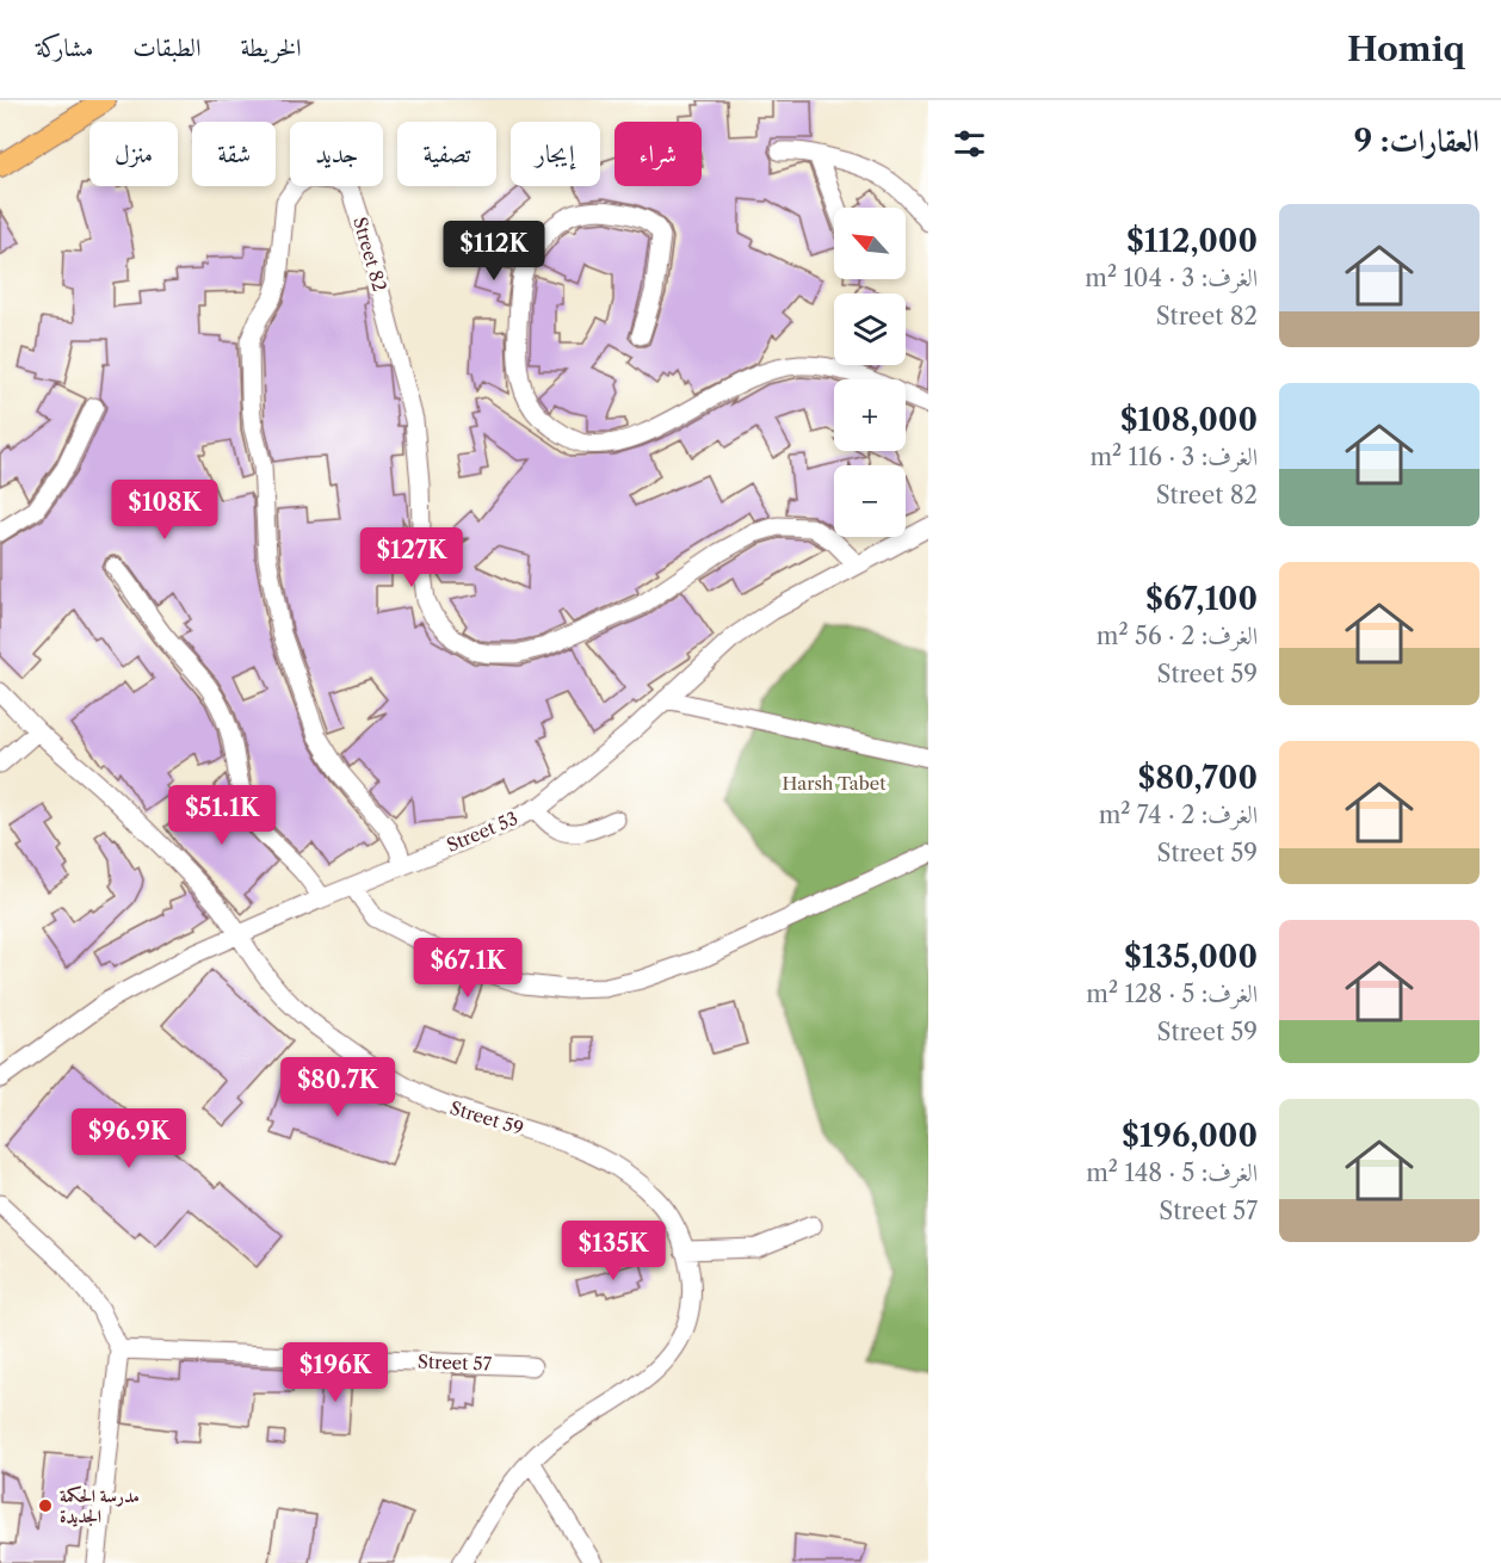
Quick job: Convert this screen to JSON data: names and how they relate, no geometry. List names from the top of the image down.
{
  "streets": {
    "street": [
      "Street 82",
      "Street 53",
      "Street 59",
      "Street 57"
    ]
  },
  "crossings": [
    ["Street 82", "Street 53"],
    ["Street 53", "Street 59"]
  ],
  "parks": ["Harsh Tabet"],
  "places": ["مدرسة الحكمة الجديدة"],
  "north": "top left",
  "page": {
    "header": "Homiq",
    "nav": ["الخريطة", "الطبقات", "مشاركة"],
    "heading": "العقارات: 9",
    "chip": [
      "شراء",
      "إيجار",
      "تصفية",
      "جديد",
      "شقة",
      "منزل"
    ],
    "list": [
      {
        "name": "$112,000",
        "note": "الغرف: 3 · 104 m² · Street 82"
      },
      {
        "name": "$108,000",
        "note": "الغرف: 3 · 116 m² · Street 82"
      },
      {
        "name": "$67,100",
        "note": "الغرف: 2 · 56 m² · Street 59"
      },
      {
        "name": "$80,700",
        "note": "الغرف: 2 · 74 m² · Street 59"
      },
      {
        "name": "$135,000",
        "note": "الغرف: 5 · 128 m² · Street 59"
      },
      {
        "name": "$196,000",
        "note": "الغرف: 5 · 148 m² · Street 57"
      }
    ],
    "map_buttons": ["+", "−"],
    "price": [
      "$112K",
      "$108K",
      "$127K",
      "$51.1K",
      "$67.1K",
      "$80.7K",
      "$96.9K",
      "$135K",
      "$196K"
    ]
  }
}
